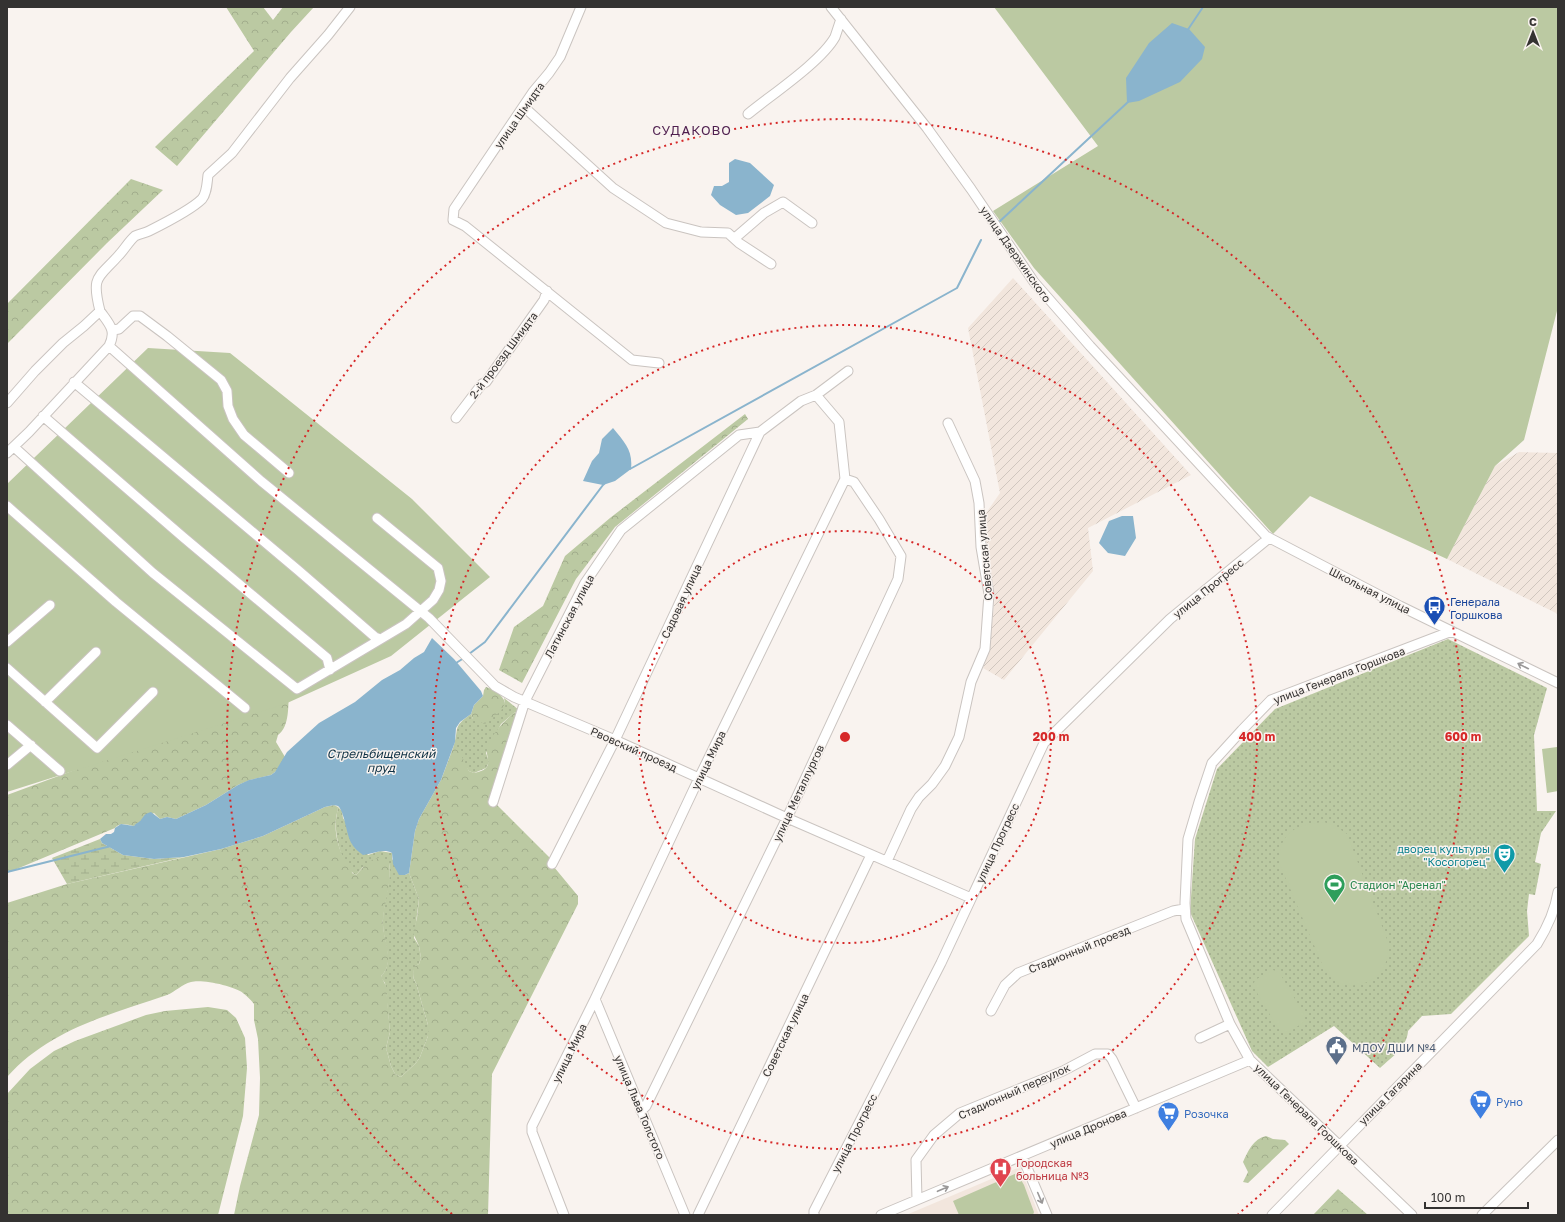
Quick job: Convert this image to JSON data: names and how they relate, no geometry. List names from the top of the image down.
{
  "streets": {
    "street": [
      "улица Шмидта",
      "улица Дзержинского",
      "2-й проезд Шмидта",
      "Советская улица",
      "улица Прогресс",
      "Школьная улица",
      "Садовая улица",
      "Латинская улица",
      "улица Генерала Горшкова",
      "Рвовский проезд",
      "улица Мира",
      "улица Металлургов",
      "Стадионный проезд",
      "Стадионный переулок",
      "улица Гагарина",
      "улица Льва Толстого",
      "улица Дронова"
    ]
  },
  "crossings": [
    ["улица Шмидта", "2-й проезд Шмидта"],
    ["улица Дзержинского", "улица Прогресс"],
    ["улица Дзержинского", "Школьная улица"],
    ["Советская улица", "Рвовский проезд"],
    ["улица Прогресс", "Школьная улица"],
    ["улица Прогресс", "Рвовский проезд"],
    ["Школьная улица", "улица Генерала Горшкова"],
    ["Садовая улица", "Латинская улица"],
    ["Садовая улица", "Рвовский проезд"],
    ["Латинская улица", "Рвовский проезд"],
    ["улица Генерала Горшкова", "Стадионный проезд"],
    ["улица Генерала Горшкова", "улица Гагарина"],
    ["улица Генерала Горшкова", "улица Дронова"],
    ["Рвовский проезд", "улица Мира"],
    ["Рвовский проезд", "улица Металлургов"],
    ["улица Мира", "улица Металлургов"],
    ["улица Мира", "улица Льва Толстого"],
    ["улица Металлургов", "улица Льва Толстого"],
    ["Стадионный переулок", "улица Дронова"]
  ],
  "one_way": ["Школьная улица"],
  "districts": ["СУДАКОВО"],
  "water": ["Стрельбищенский пруд"],
  "places": {
    "bus stop": ["Генерала Горшкова"],
    "theatre": ["дворец культуры \"Косогорец\""],
    "sports": ["Стадион \"Аренал\""],
    "public building": ["МДОУ ДШИ №4"],
    "supermarket": ["Руно", "Розочка"],
    "hospital": ["Городская больница №3"]
  },
  "scale_bar": "100 m",
  "north": "top",
  "rings": ["200 m", "400 m", "600 m"]
}
